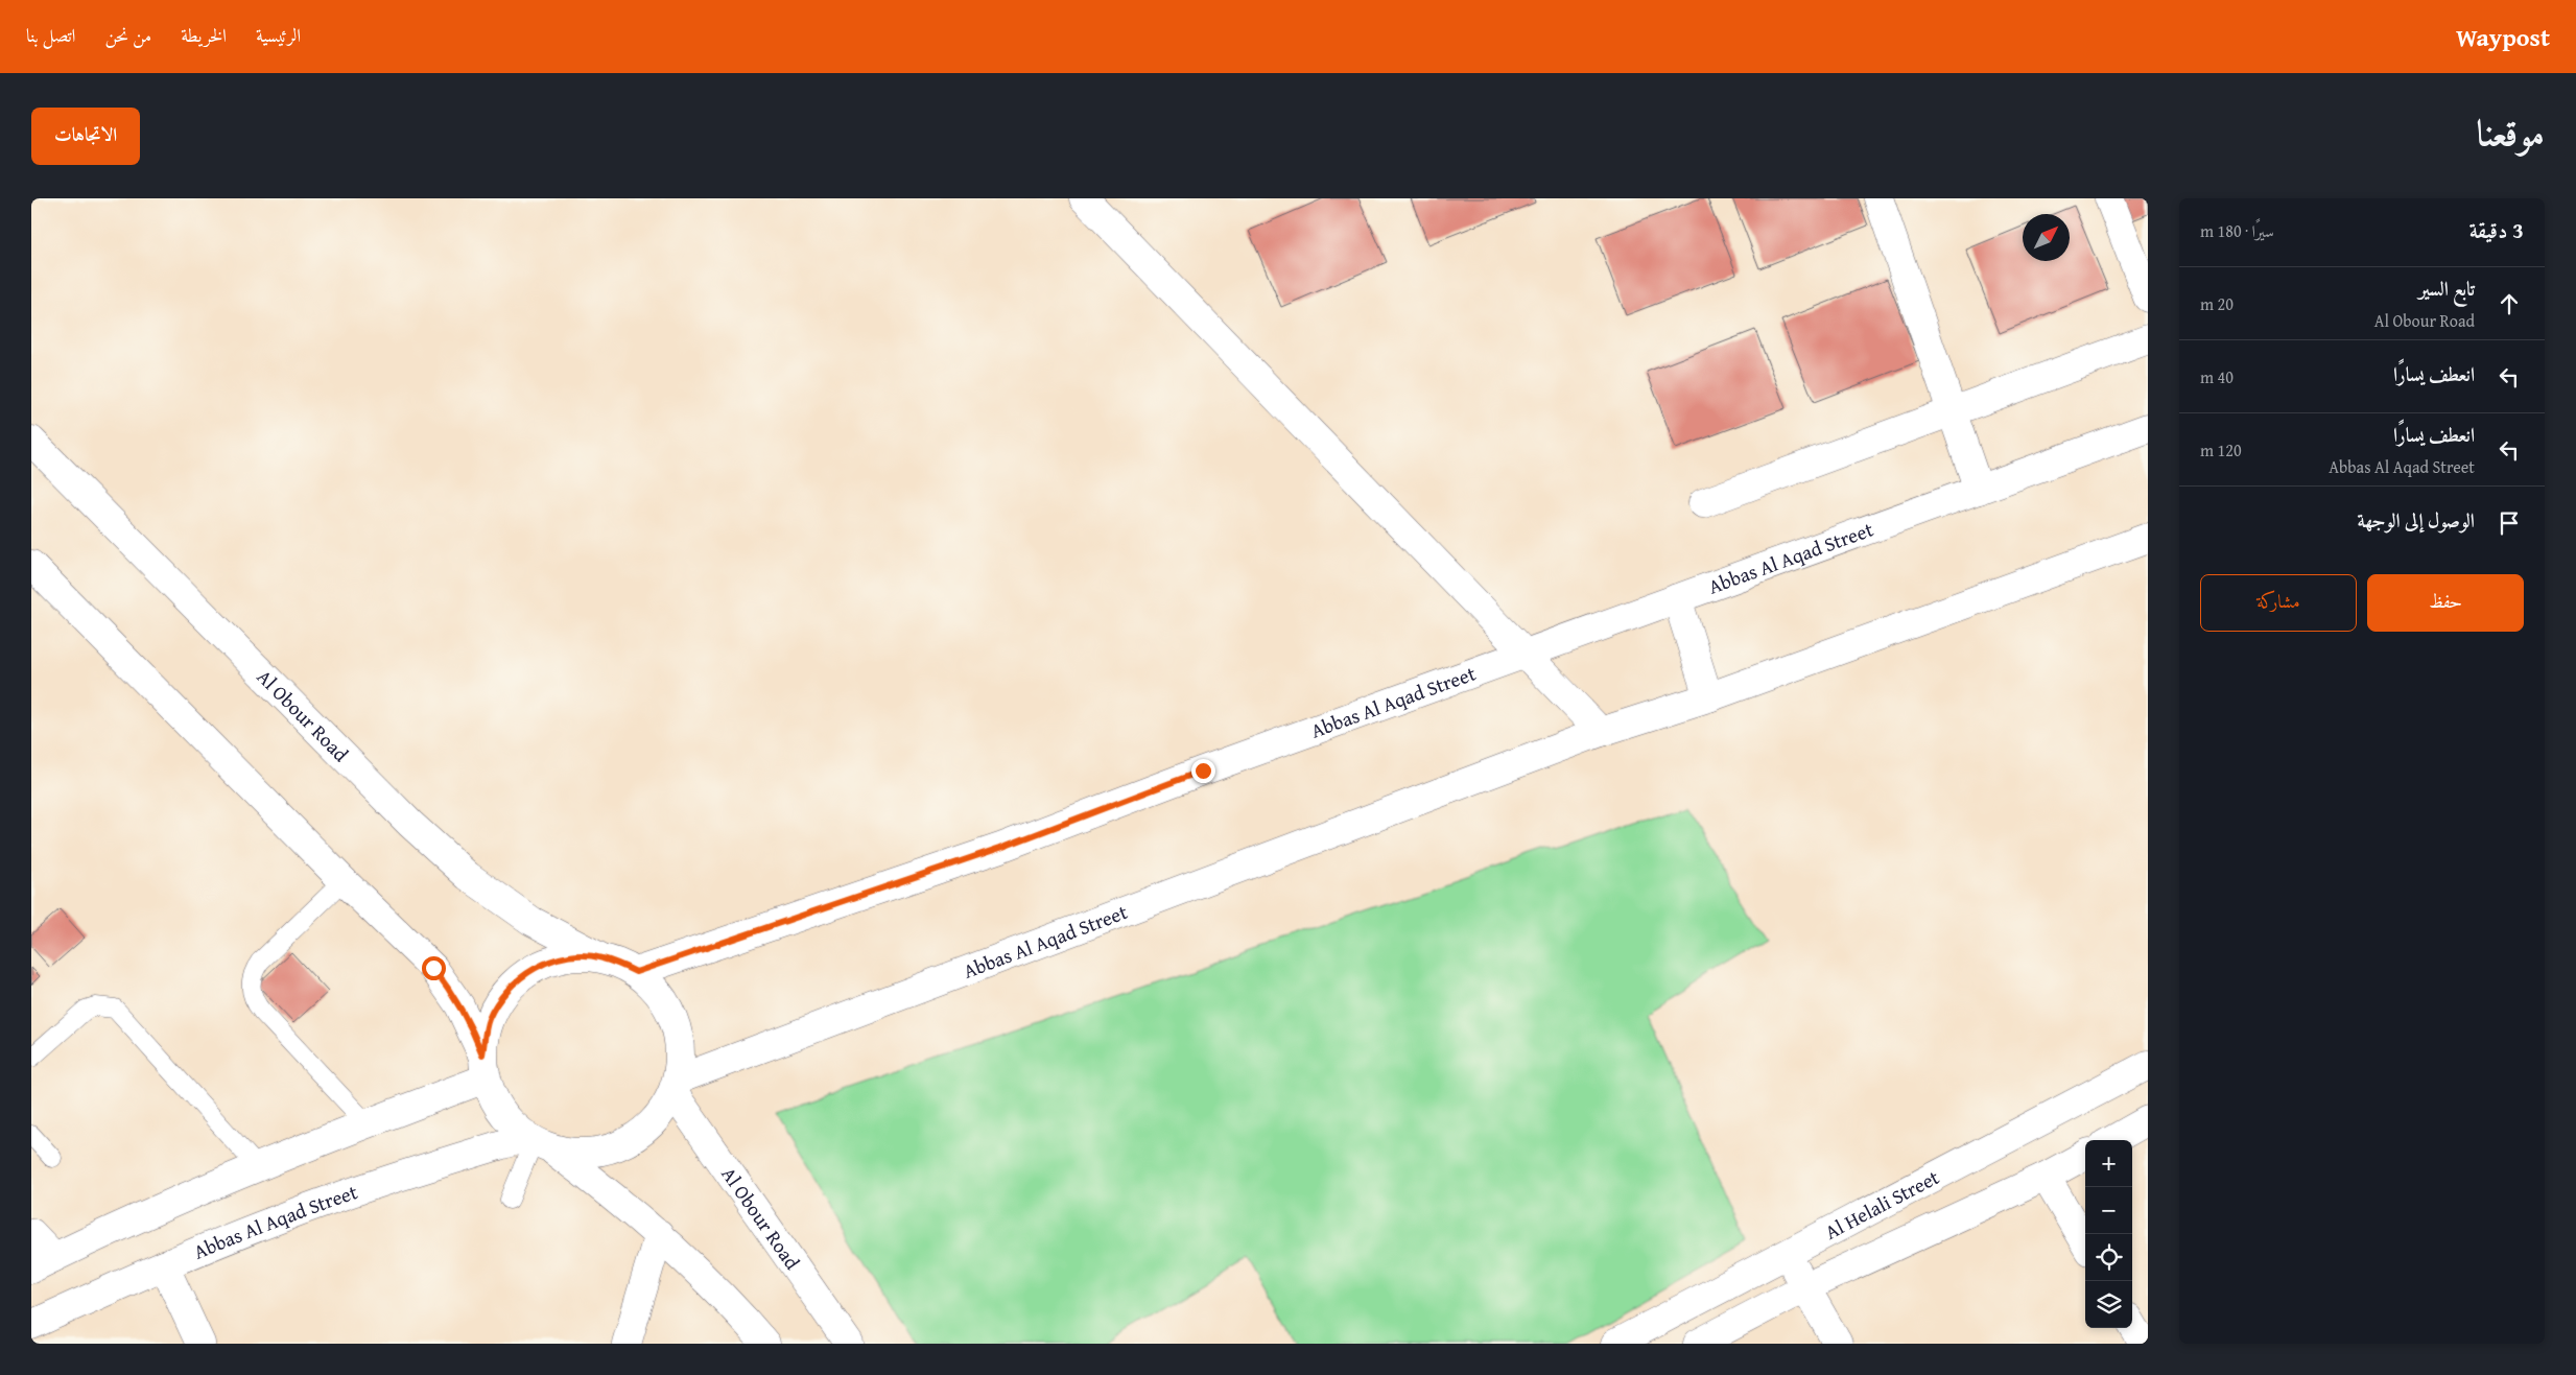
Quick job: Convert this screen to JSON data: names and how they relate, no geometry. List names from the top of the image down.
{
  "streets": {
    "street": ["Abbas Al Aqad Street", "Al Obour Road", "Al Helali Street"]
  },
  "crossings": [
    ["Abbas Al Aqad Street", "Al Obour Road"]
  ],
  "north": "top right",
  "page": {
    "header": "Waypost",
    "nav": [
      "الرئيسية",
      "الخريطة",
      "من نحن",
      "اتصل بنا"
    ],
    "title": "موقعنا",
    "buttons": [
      "الاتجاهات",
      ["حفظ", "مشاركة"]
    ],
    "heading": ["3 دقيقة", "سيرًا · 180 m"],
    "list": [
      ["تابع السير", "Al Obour Road", "20 m"],
      ["انعطف يسارًا", "40 m"],
      ["انعطف يسارًا", "Abbas Al Aqad Street", "120 m"],
      "الوصول إلى الوجهة"
    ],
    "map_buttons": ["+", "−"]
  }
}
